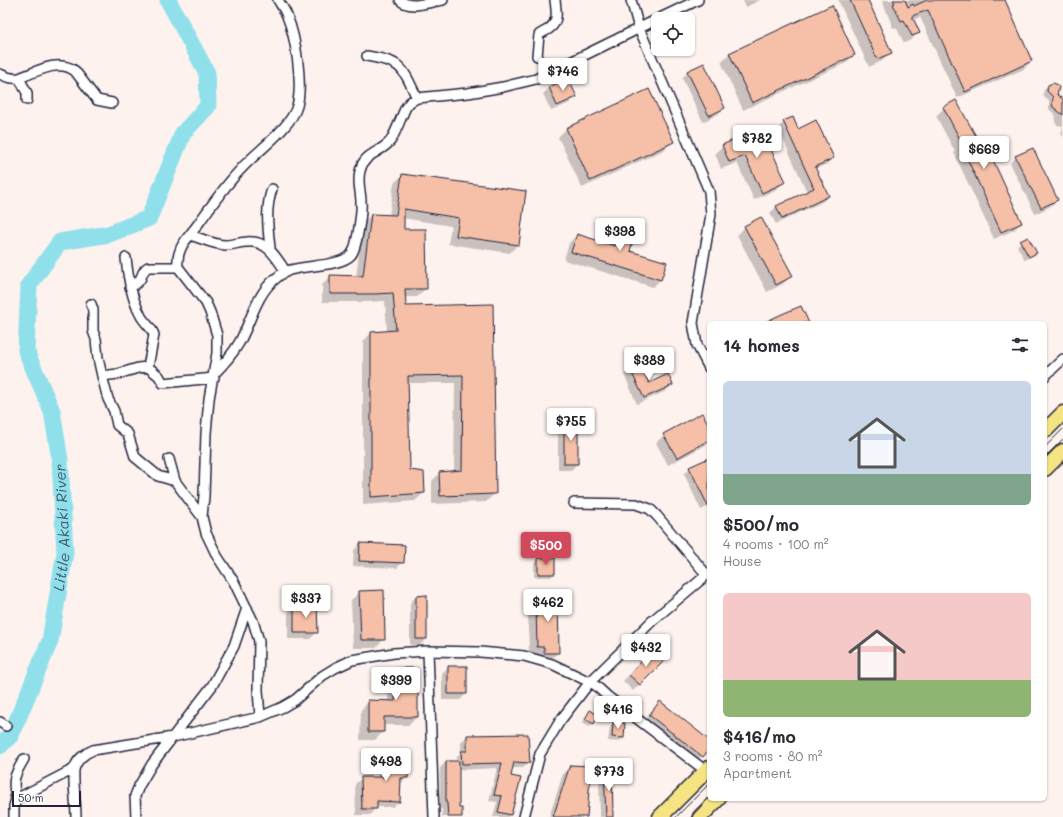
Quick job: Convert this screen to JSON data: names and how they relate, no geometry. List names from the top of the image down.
{
  "water": ["Little Akaki River"],
  "scale_bar": "50 m",
  "page": {
    "price": [
      "$746",
      "$782",
      "$669",
      "$398",
      "$389",
      "$755",
      "$500",
      "$337",
      "$462",
      "$432",
      "$399",
      "$416",
      "$498",
      "$773"
    ],
    "heading": "14 homes",
    "list": [
      {
        "name": "$500/mo",
        "note": "4 rooms · 100 m² · House"
      },
      {
        "name": "$416/mo",
        "note": "3 rooms · 80 m² · Apartment"
      }
    ],
    "scale": "50 m"
  }
}
